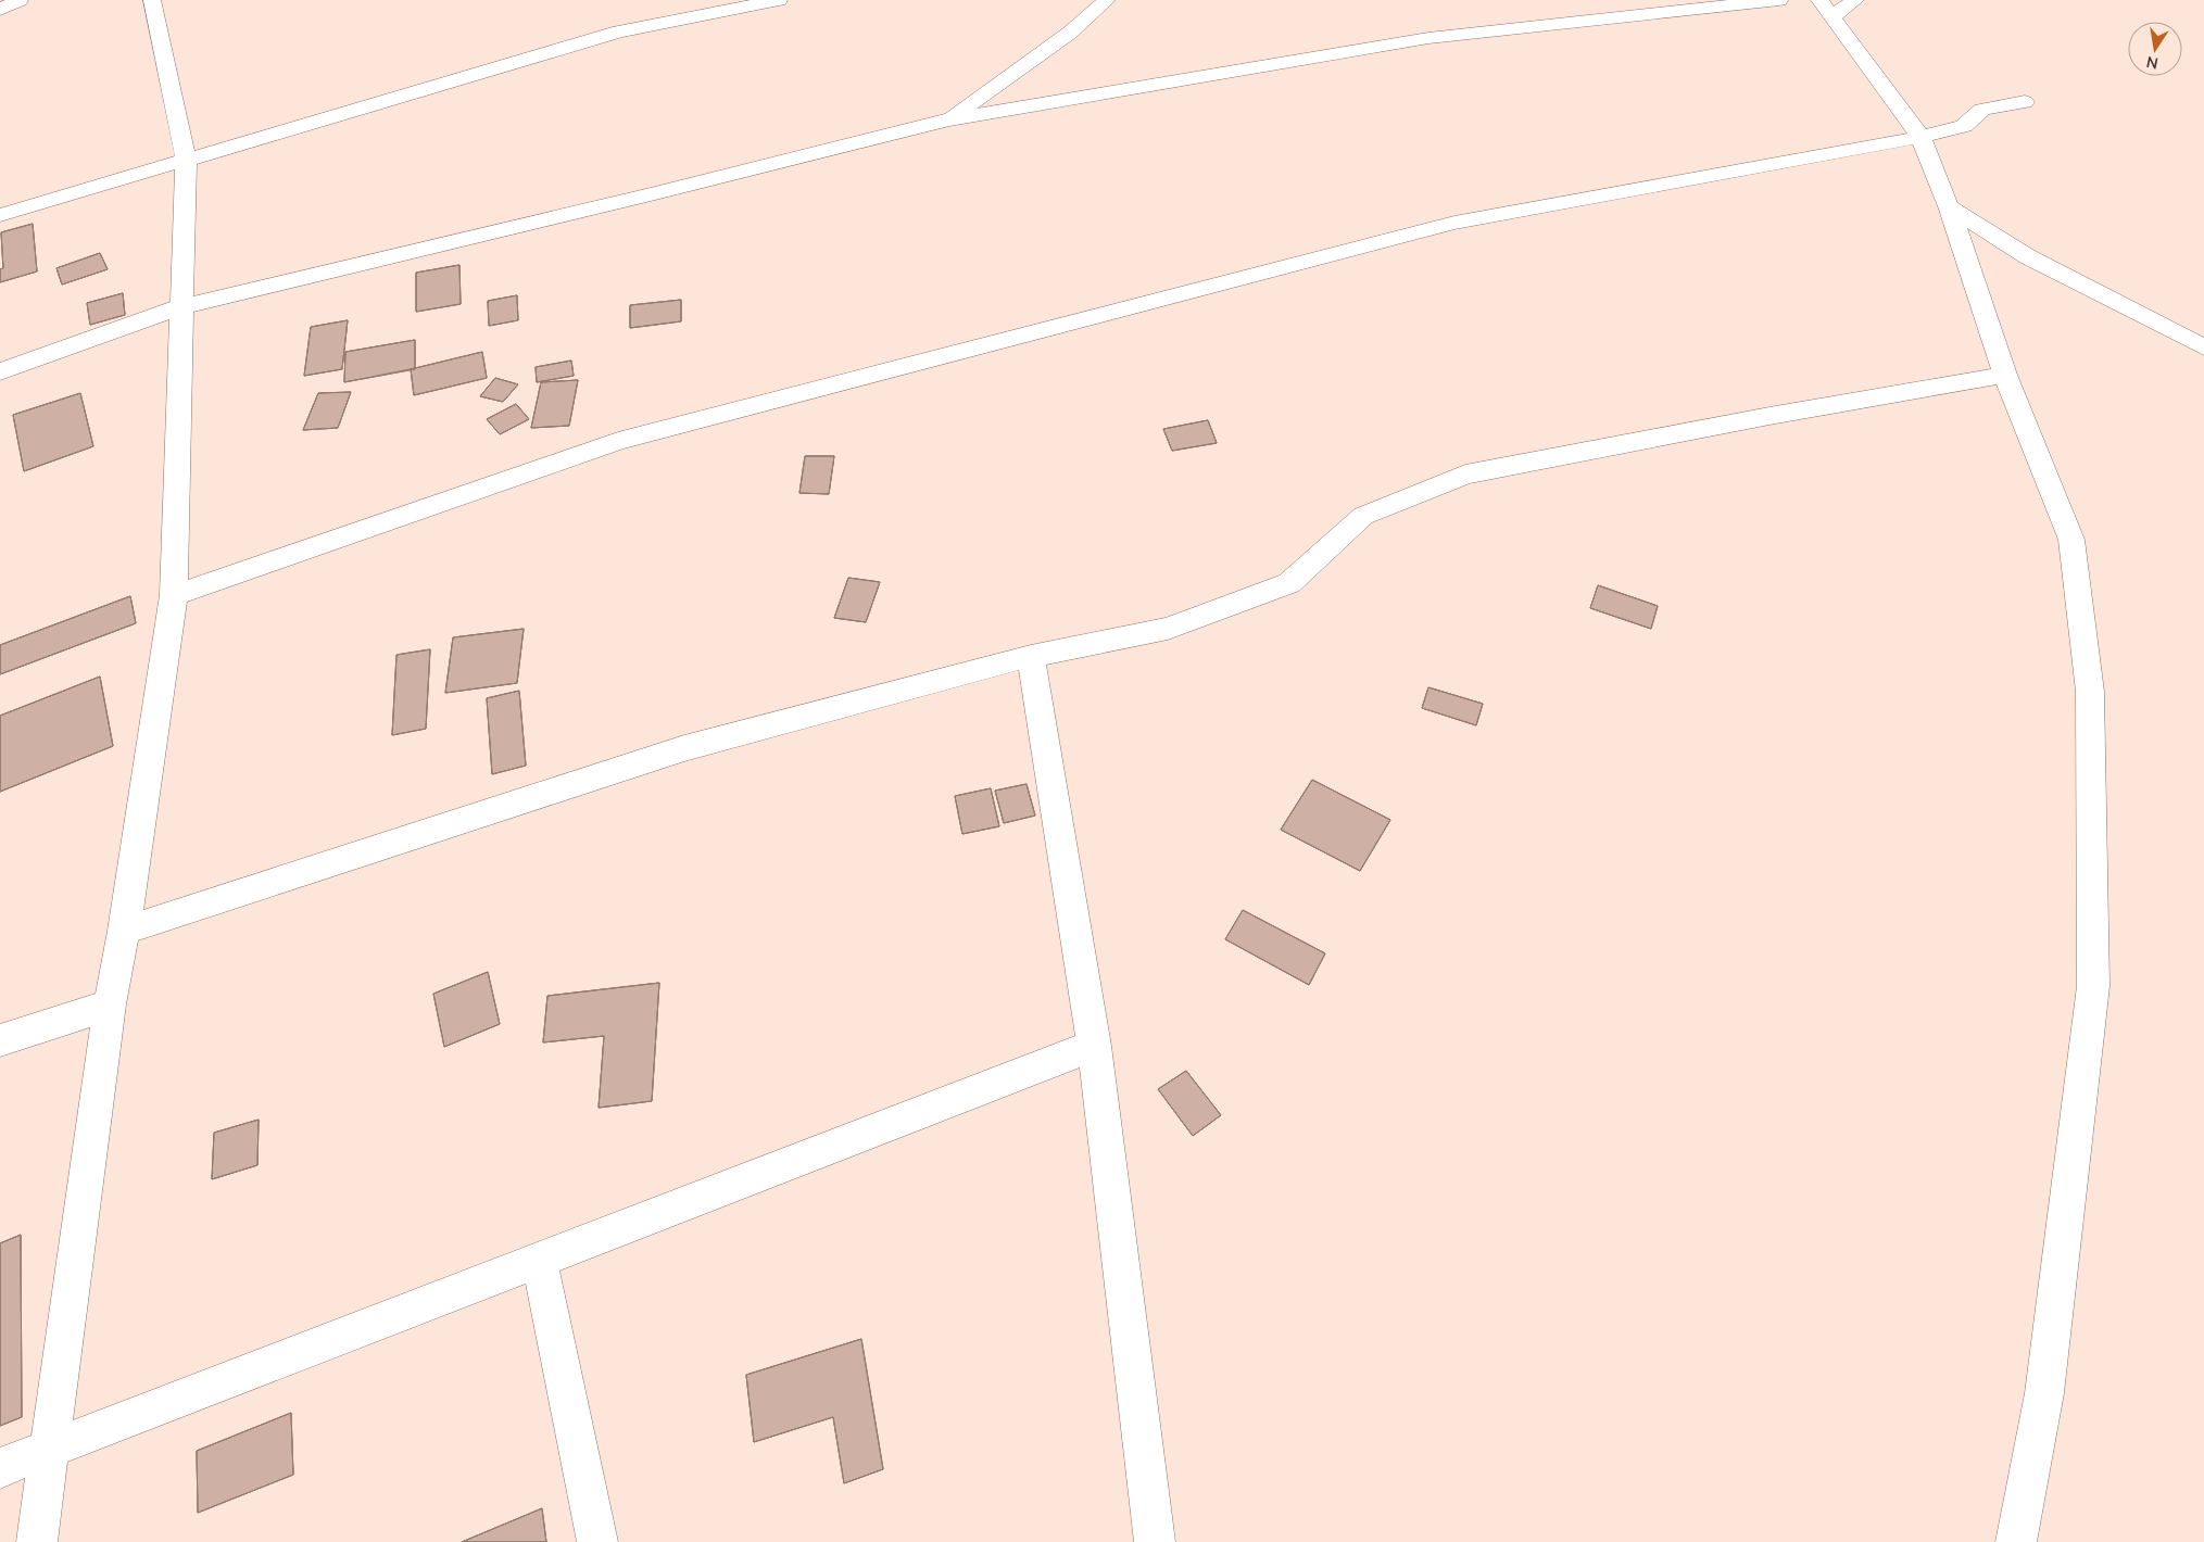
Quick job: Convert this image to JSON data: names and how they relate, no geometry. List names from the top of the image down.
{
  "north": "bottom"
}
